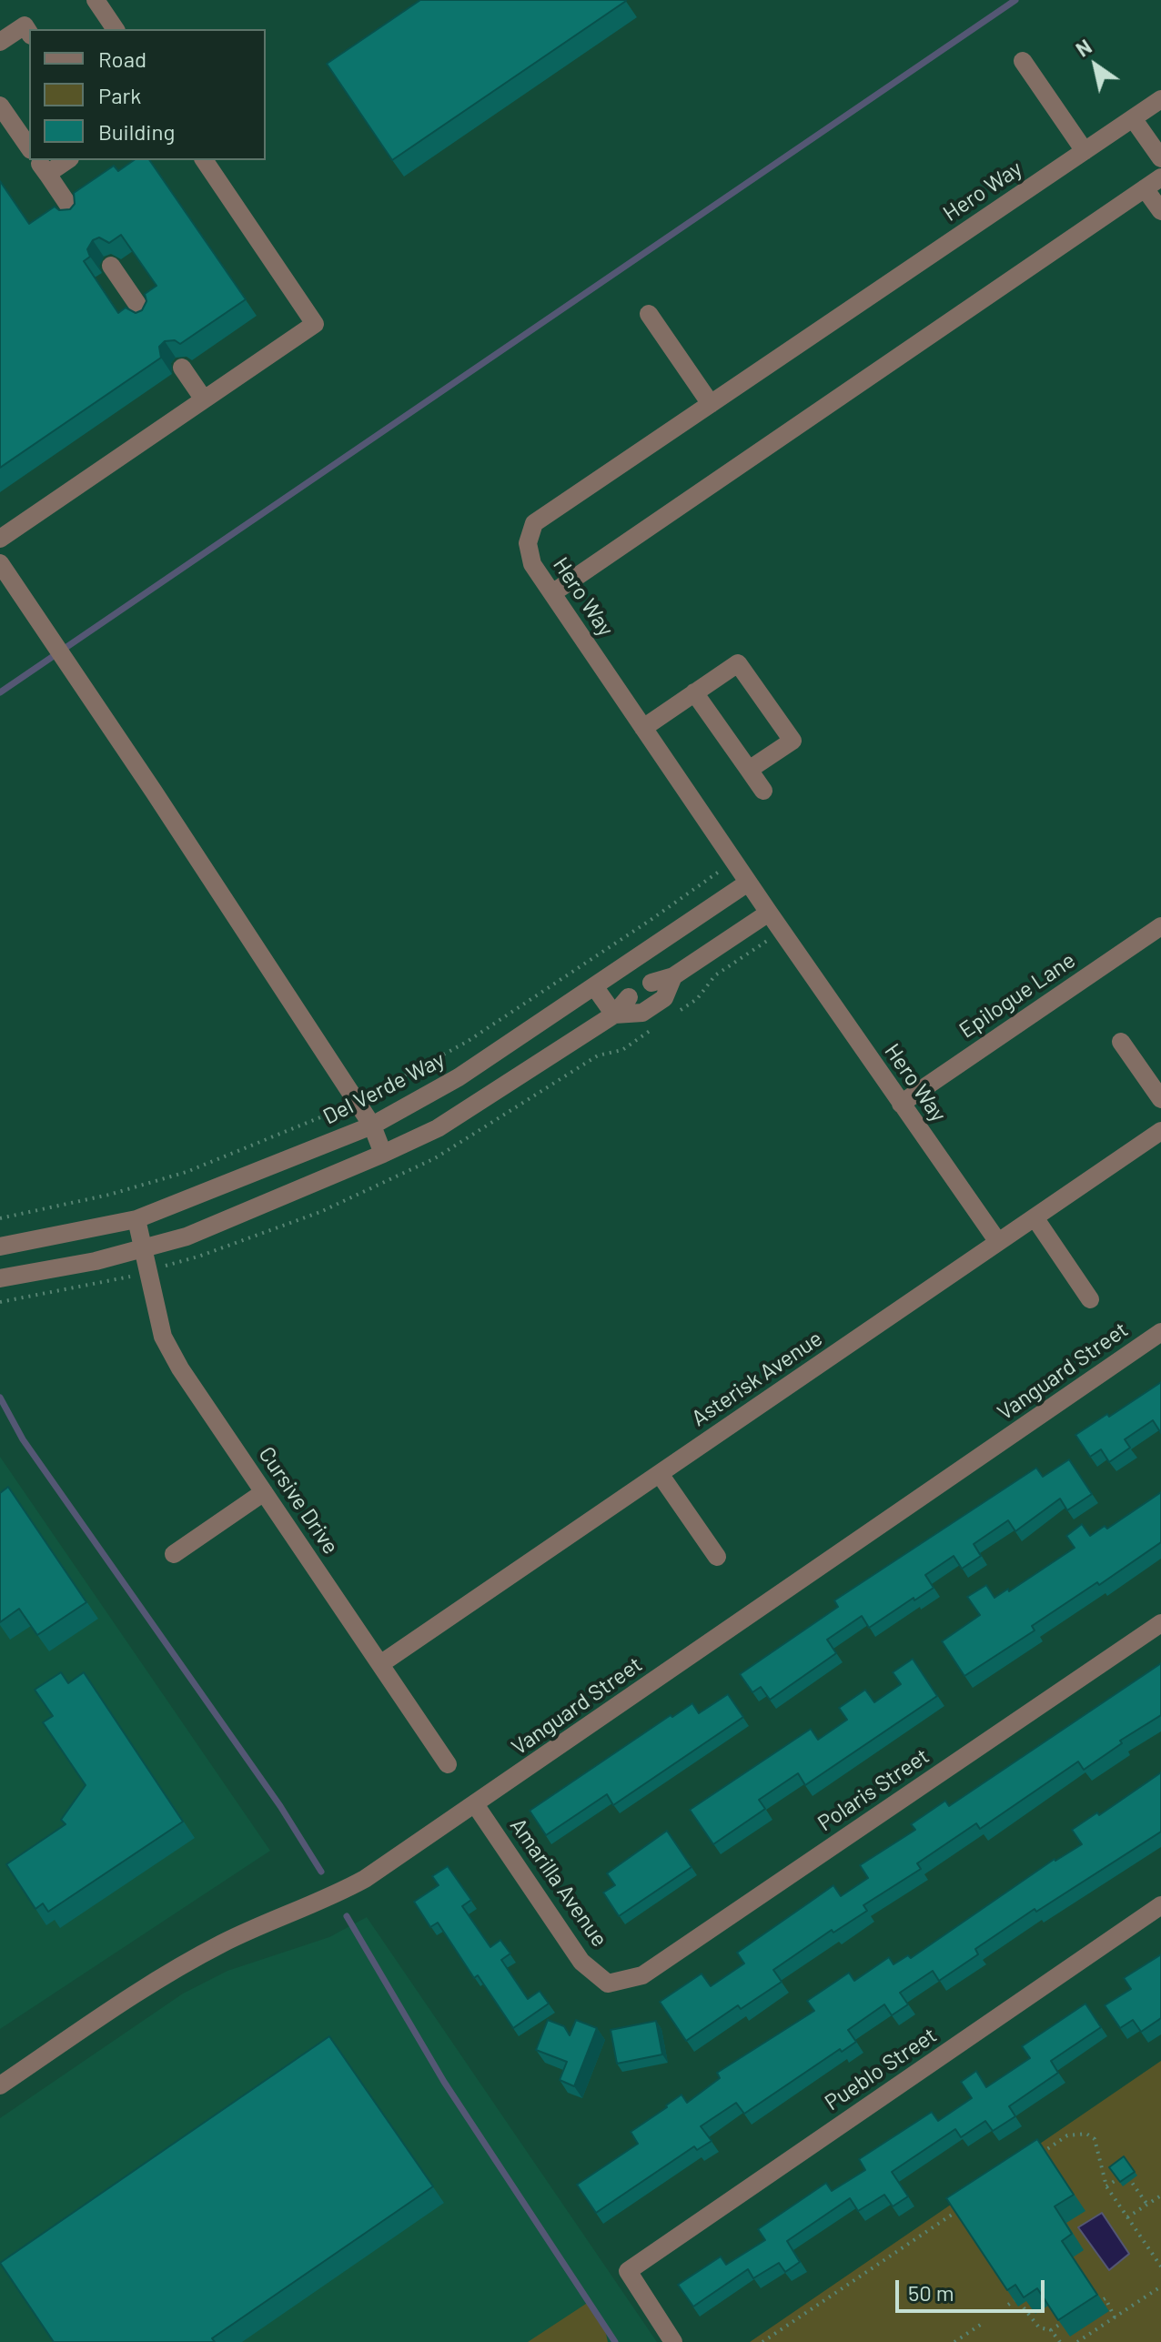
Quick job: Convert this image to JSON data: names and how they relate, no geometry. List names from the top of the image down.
{
  "streets": {
    "street": [
      "Hero Way",
      "Epilogue Lane",
      "Del Verde Way",
      "Vanguard Street",
      "Asterisk Avenue",
      "Cursive Drive",
      "Polaris Street",
      "Amarilla Avenue",
      "Pueblo Street"
    ]
  },
  "crossings": [
    ["Hero Way", "Epilogue Lane"],
    ["Hero Way", "Del Verde Way"],
    ["Hero Way", "Asterisk Avenue"],
    ["Del Verde Way", "Cursive Drive"],
    ["Vanguard Street", "Amarilla Avenue"],
    ["Asterisk Avenue", "Cursive Drive"],
    ["Polaris Street", "Amarilla Avenue"]
  ],
  "legend": ["Road", "Park", "Building"],
  "scale_bar": "50 m",
  "north": "top left"
}
